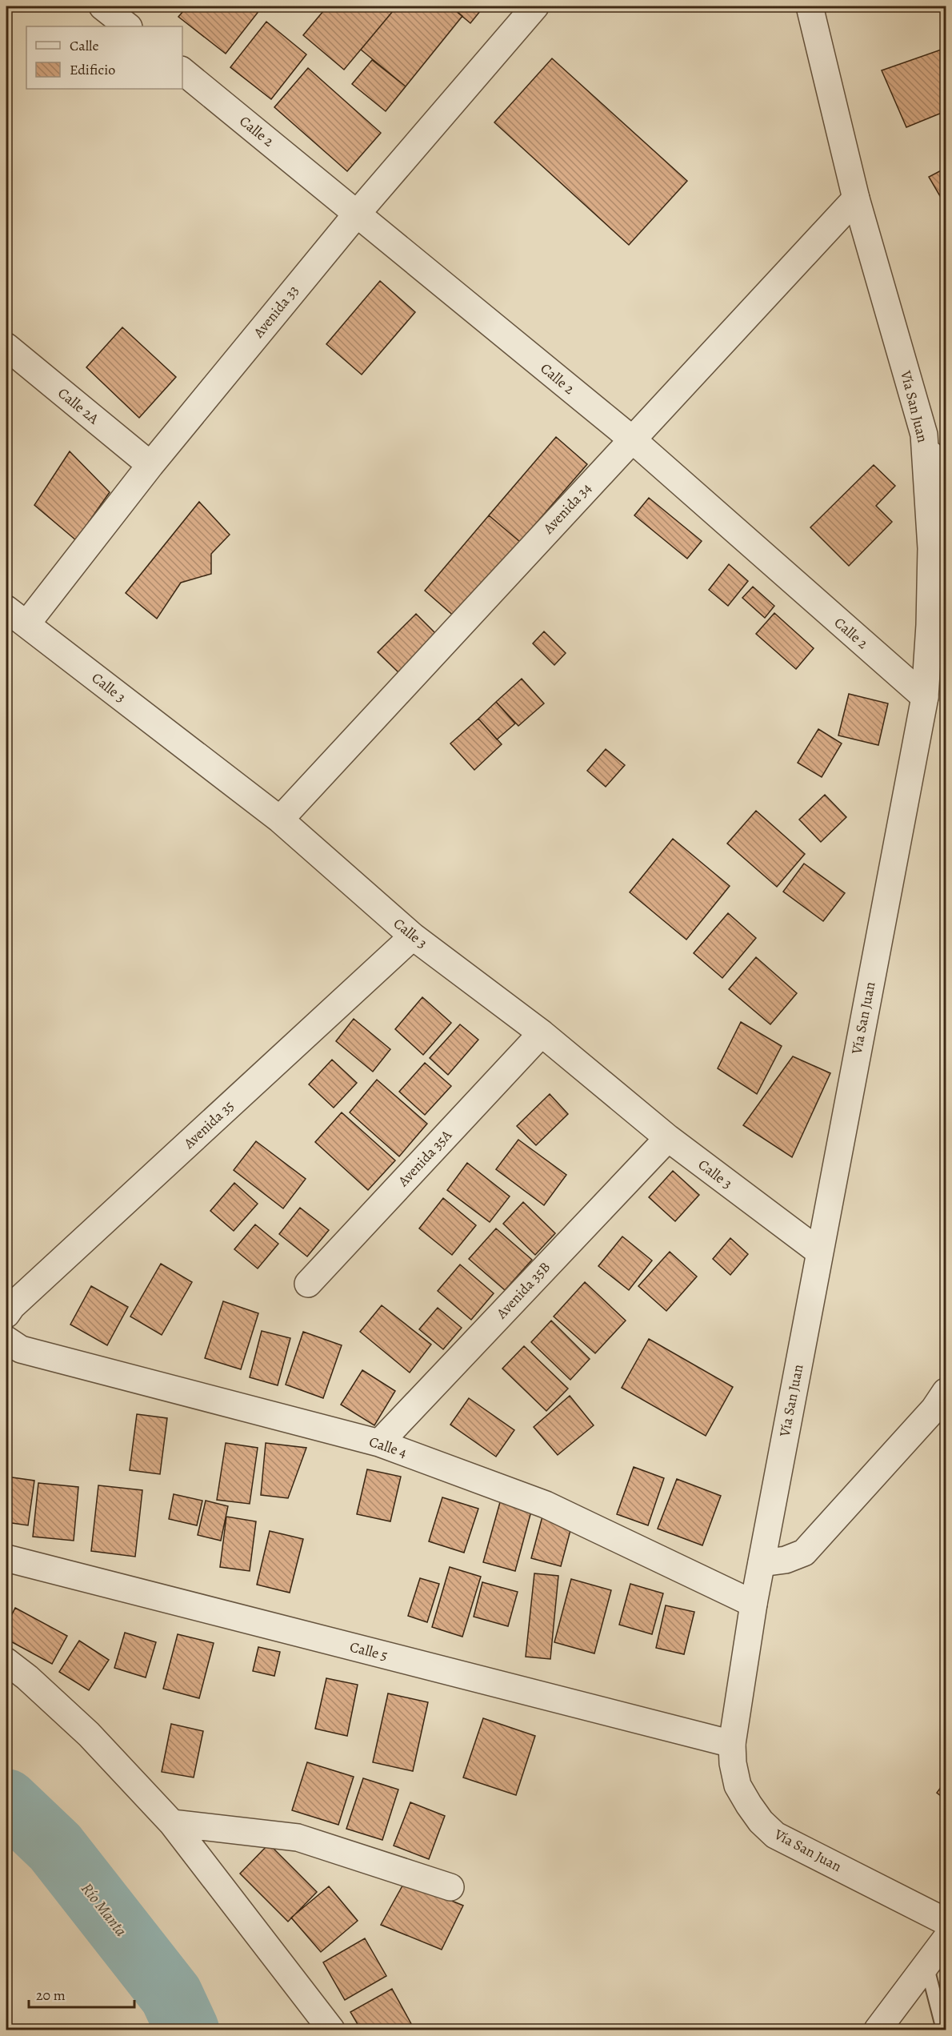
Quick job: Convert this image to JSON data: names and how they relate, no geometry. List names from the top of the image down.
{
  "streets": {
    "street": [
      "Calle 2",
      "Avenida 33",
      "Calle 2A",
      "Vía San Juan",
      "Avenida 34",
      "Calle 3",
      "Avenida 35",
      "Avenida 35A",
      "Avenida 35B",
      "Calle 4",
      "Calle 5"
    ]
  },
  "crossings": [
    ["Calle 2", "Avenida 33"],
    ["Calle 2", "Vía San Juan"],
    ["Calle 2", "Avenida 34"],
    ["Avenida 33", "Calle 2A"],
    ["Avenida 33", "Calle 3"],
    ["Vía San Juan", "Avenida 34"],
    ["Vía San Juan", "Calle 3"],
    ["Vía San Juan", "Calle 4"],
    ["Vía San Juan", "Calle 5"],
    ["Avenida 34", "Calle 3"],
    ["Calle 3", "Avenida 35"],
    ["Calle 3", "Avenida 35A"],
    ["Calle 3", "Avenida 35B"],
    ["Avenida 35B", "Calle 4"]
  ],
  "water": ["Río Manta"],
  "legend": ["Calle", "Edificio"],
  "scale_bar": "20 m"
}
